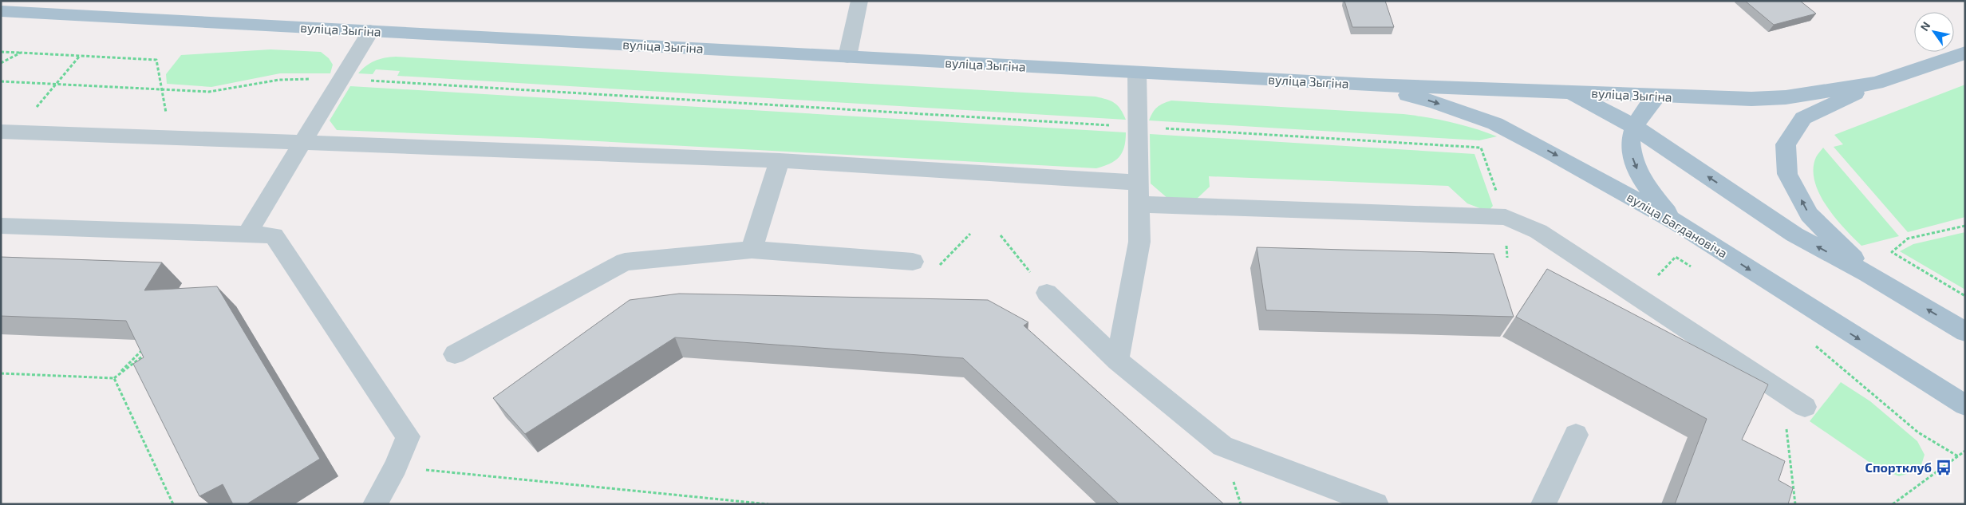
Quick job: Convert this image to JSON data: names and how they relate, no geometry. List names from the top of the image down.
{
  "streets": {
    "main road": ["вуліца Зыгіна", "вуліца Багдановіча"]
  },
  "crossings": [
    ["вуліца Зыгіна", "вуліца Багдановіча"]
  ],
  "places": {
    "bus stop": ["Спортклуб"]
  },
  "north": "top left"
}
